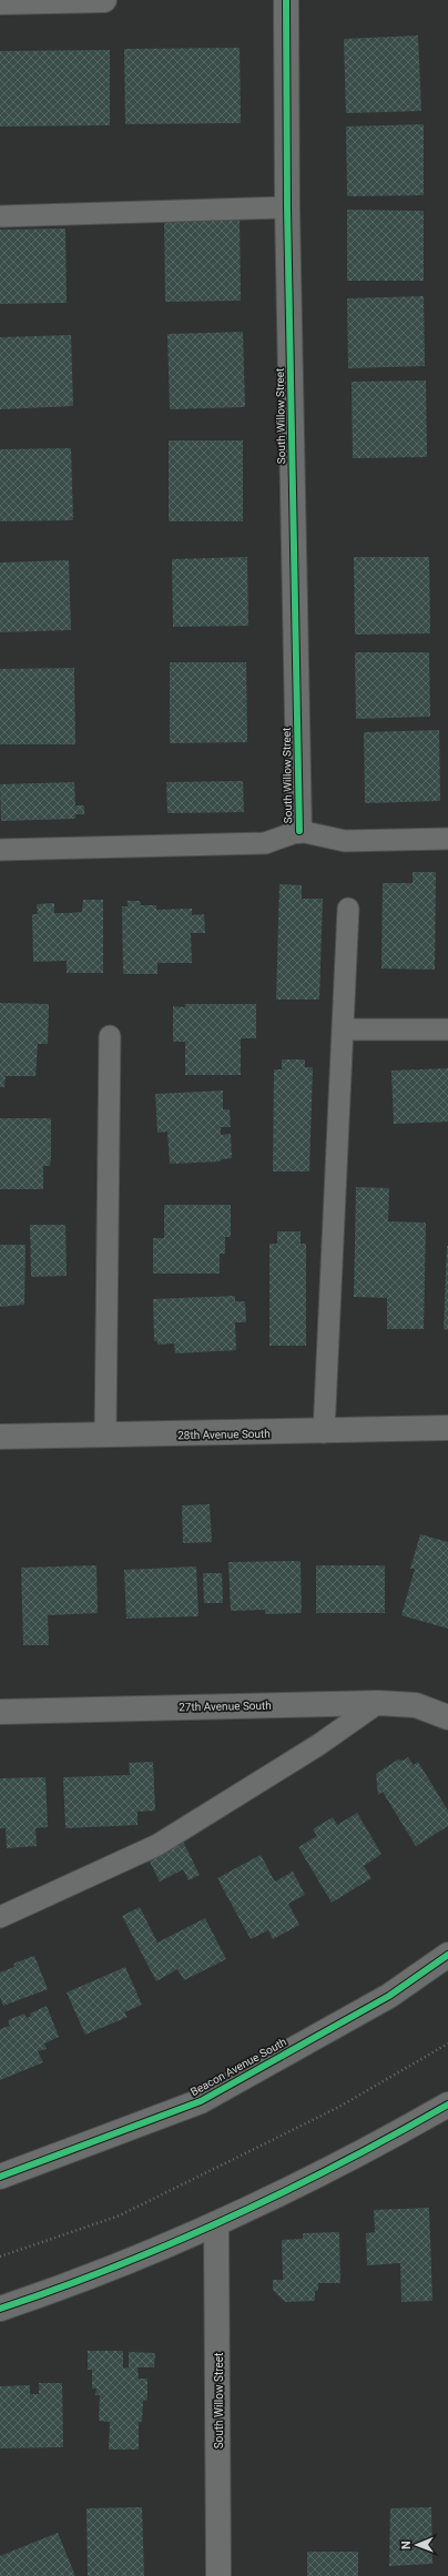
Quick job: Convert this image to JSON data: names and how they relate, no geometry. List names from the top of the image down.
{
  "streets": {
    "street": [
      "South Willow Street",
      "28th Avenue South",
      "27th Avenue South",
      "Beacon Avenue South"
    ]
  },
  "north": "left"
}
